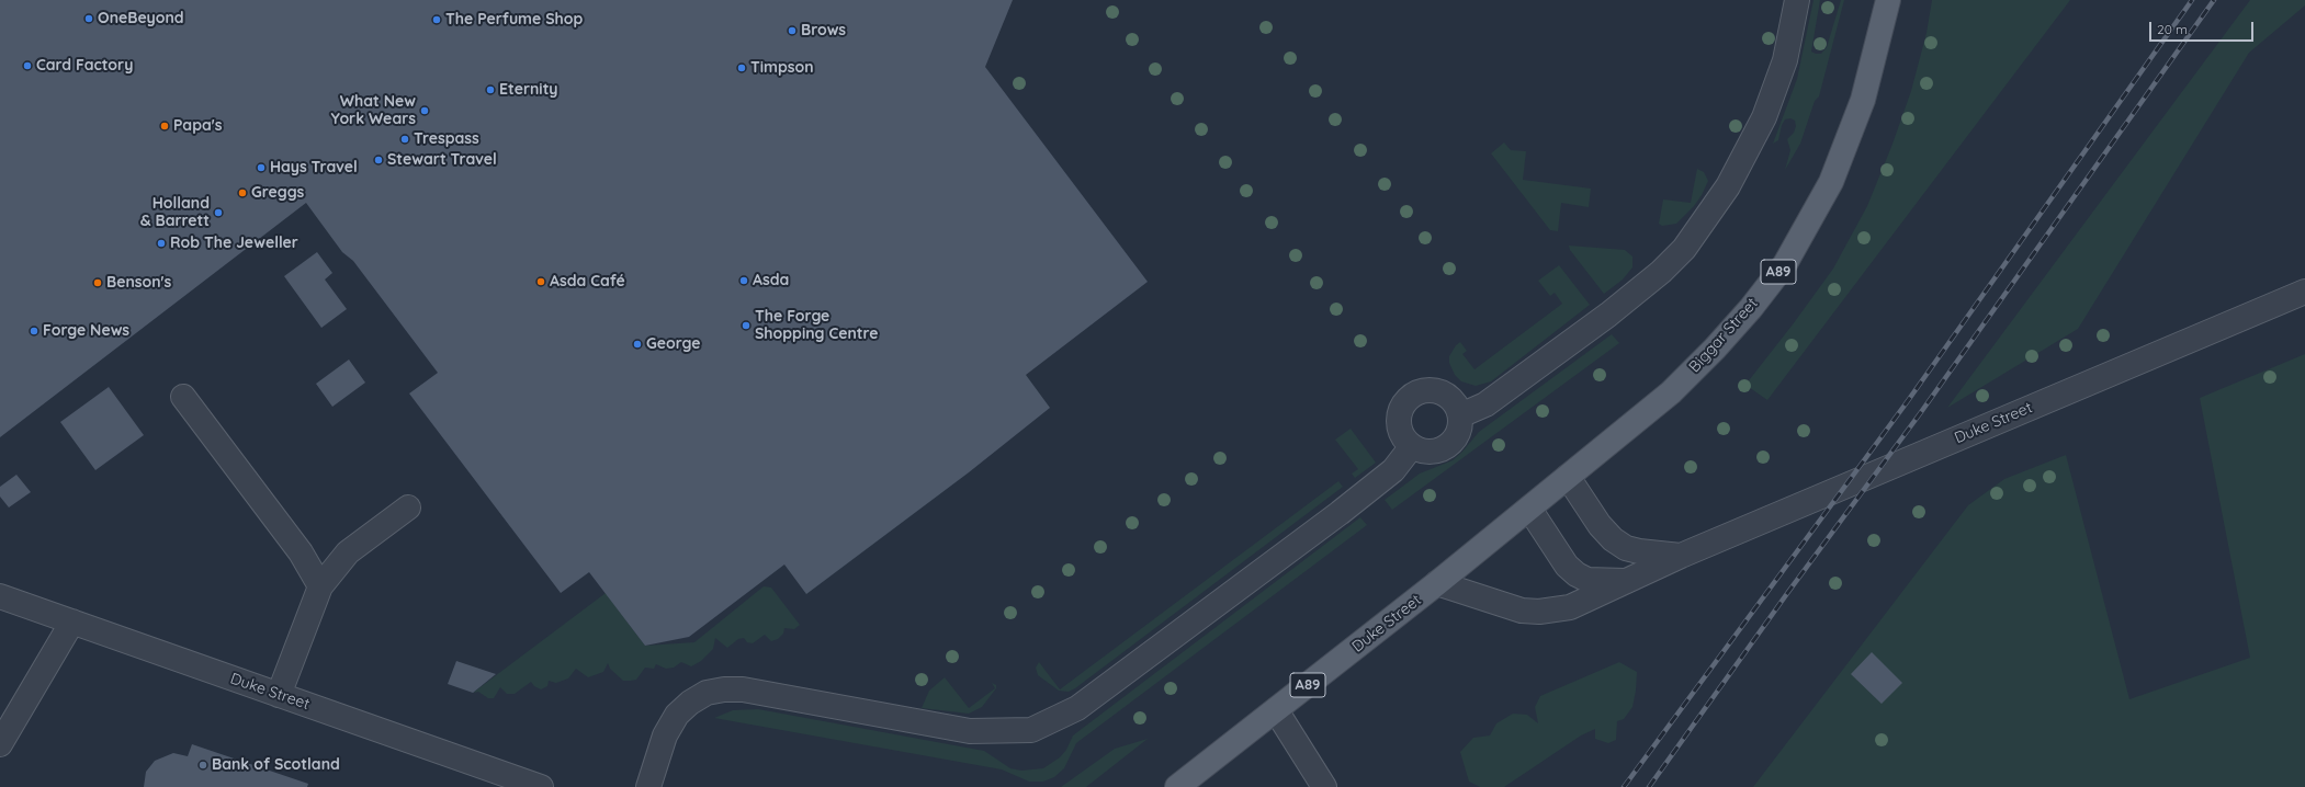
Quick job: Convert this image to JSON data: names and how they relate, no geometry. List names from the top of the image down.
{
  "streets": {
    "main road": ["A89", "Biggar Street", "Duke Street"]
  },
  "crossings": [
    ["Biggar Street", "Duke Street"]
  ],
  "places": [
    "OneBeyond",
    "The Perfume Shop",
    "Brows",
    "Card Factory",
    "Timpson",
    "Eternity",
    "What New York Wears",
    "Papa's",
    "Trespass",
    "Stewart Travel",
    "Hays Travel",
    "Greggs",
    "Holland & Barrett",
    "Rob The Jeweller",
    "Asda",
    "Asda Café",
    "Benson's",
    "The Forge Shopping Centre",
    "Forge News",
    "George",
    "Bank of Scotland"
  ],
  "scale_bar": "20 m"
}
